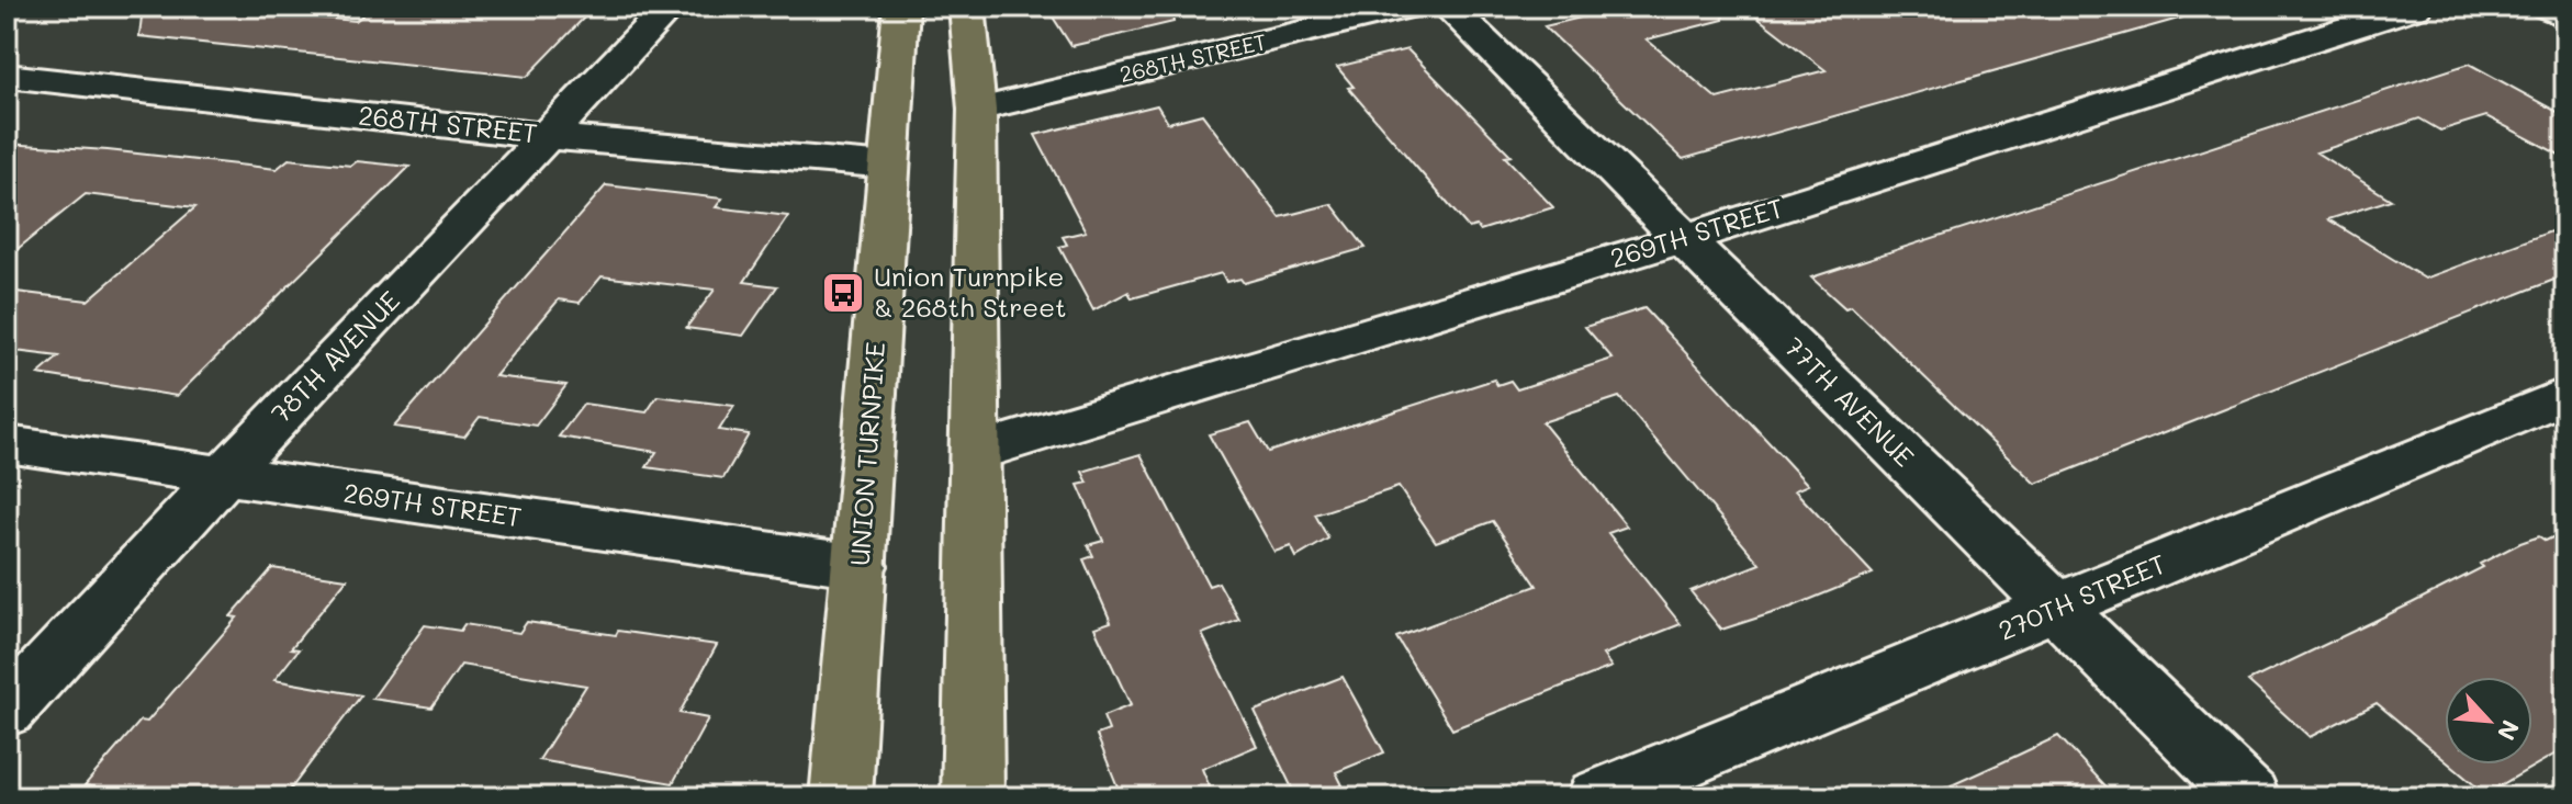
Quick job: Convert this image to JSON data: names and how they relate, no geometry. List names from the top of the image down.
{
  "streets": {
    "main road": ["UNION TURNPIKE"],
    "street": [
      "268TH STREET",
      "269TH STREET",
      "78TH AVENUE",
      "77TH AVENUE",
      "270TH STREET"
    ]
  },
  "crossings": [
    ["268TH STREET", "78TH AVENUE"],
    ["268TH STREET", "UNION TURNPIKE"],
    ["269TH STREET", "78TH AVENUE"],
    ["269TH STREET", "77TH AVENUE"],
    ["269TH STREET", "UNION TURNPIKE"],
    ["77TH AVENUE", "270TH STREET"]
  ],
  "places": {
    "bus stop": ["Union Turnpike & 268th Street"]
  },
  "north": "bottom right"
}
